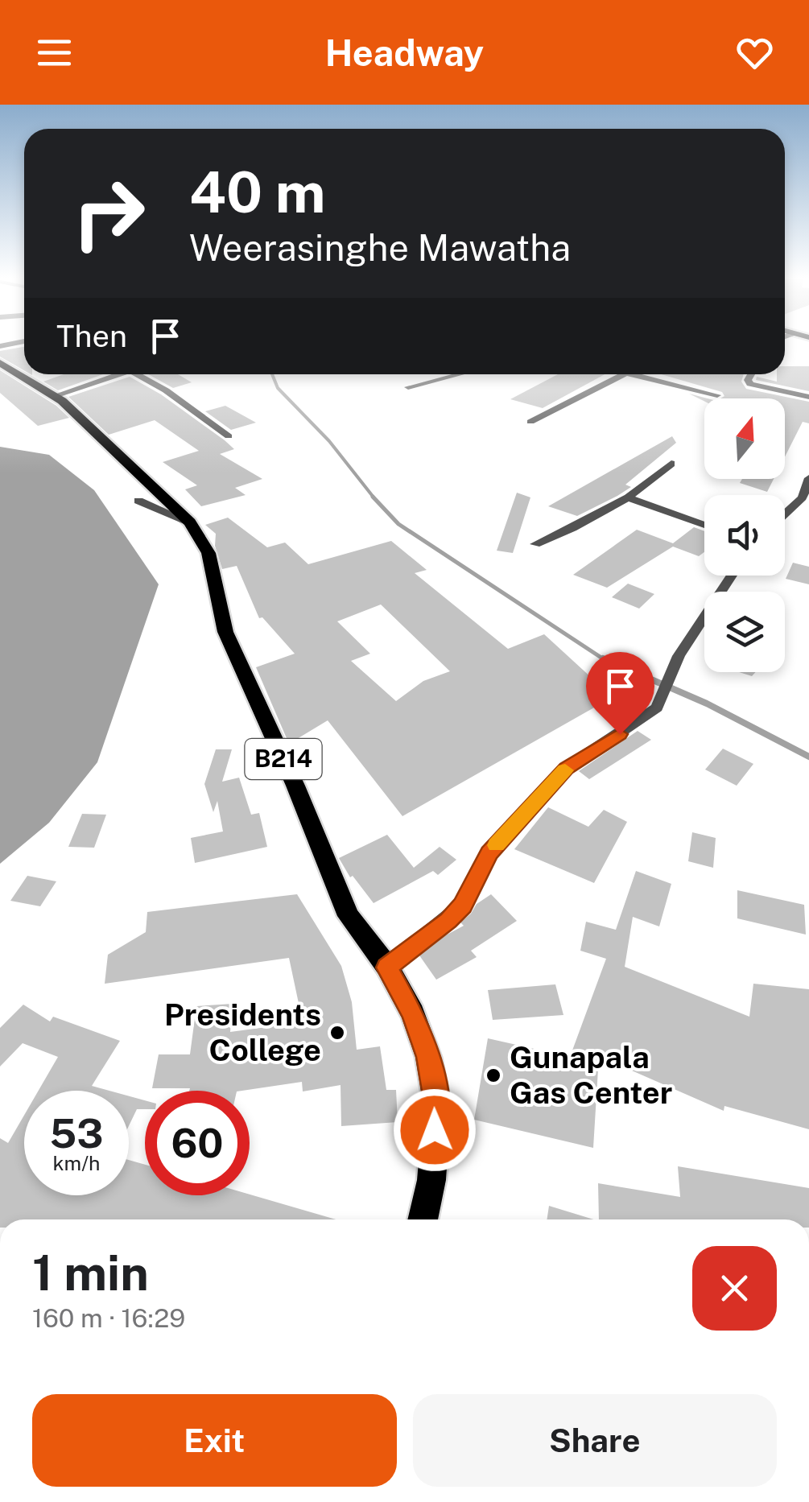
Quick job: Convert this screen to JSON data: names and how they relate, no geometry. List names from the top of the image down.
{
  "streets": {
    "main road": ["B214"]
  },
  "places": ["Presidents College", "Gunapala Gas Center"],
  "north": "top",
  "page": {
    "header": "Headway",
    "turn": ["40 m", "Weerasinghe Mawatha"],
    "then": "Then",
    "speed": "53 km/h",
    "limit": "60",
    "heading": ["1 min", "160 m · 16:29"],
    "buttons": ["Exit", "Share"]
  }
}
